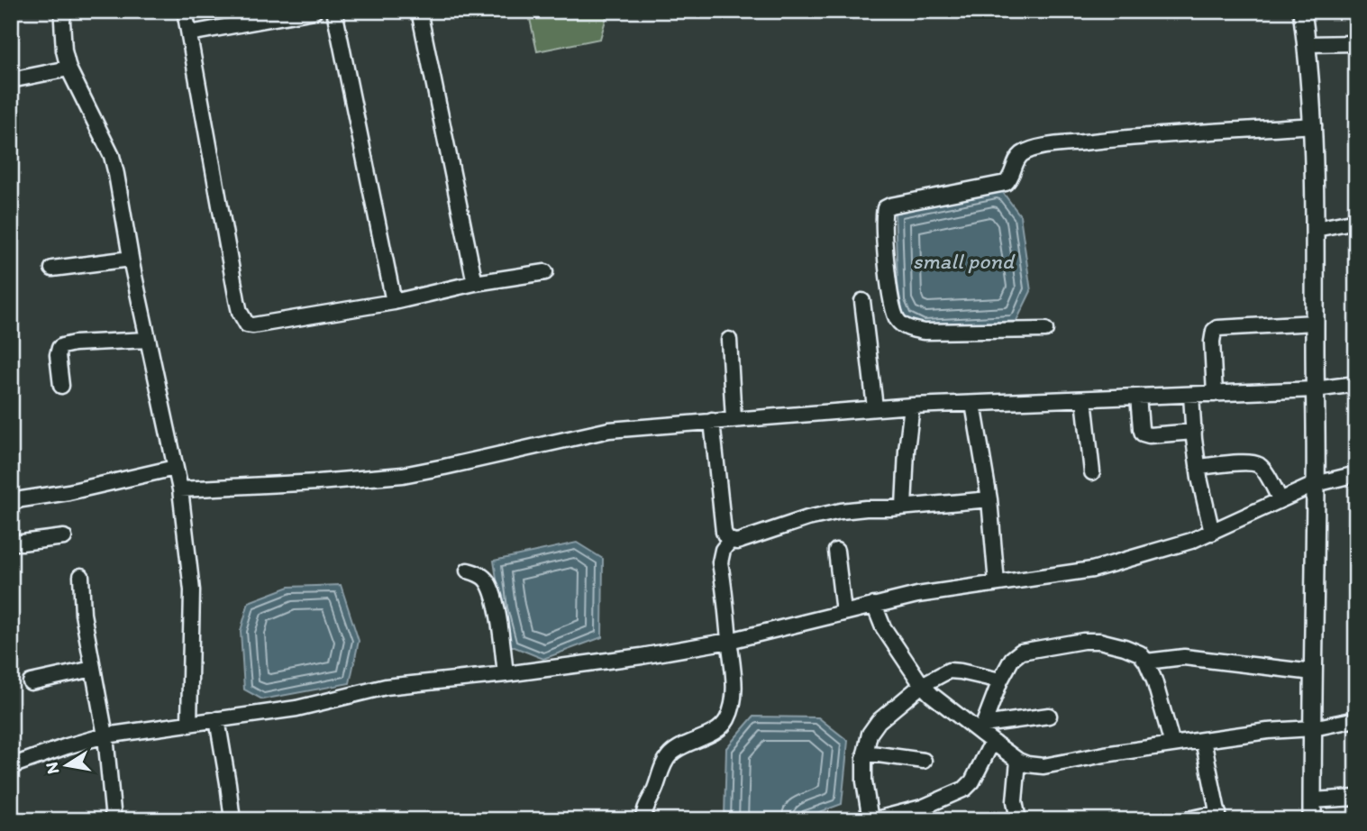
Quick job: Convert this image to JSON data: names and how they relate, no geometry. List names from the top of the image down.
{
  "water": ["small pond"],
  "north": "left"
}
